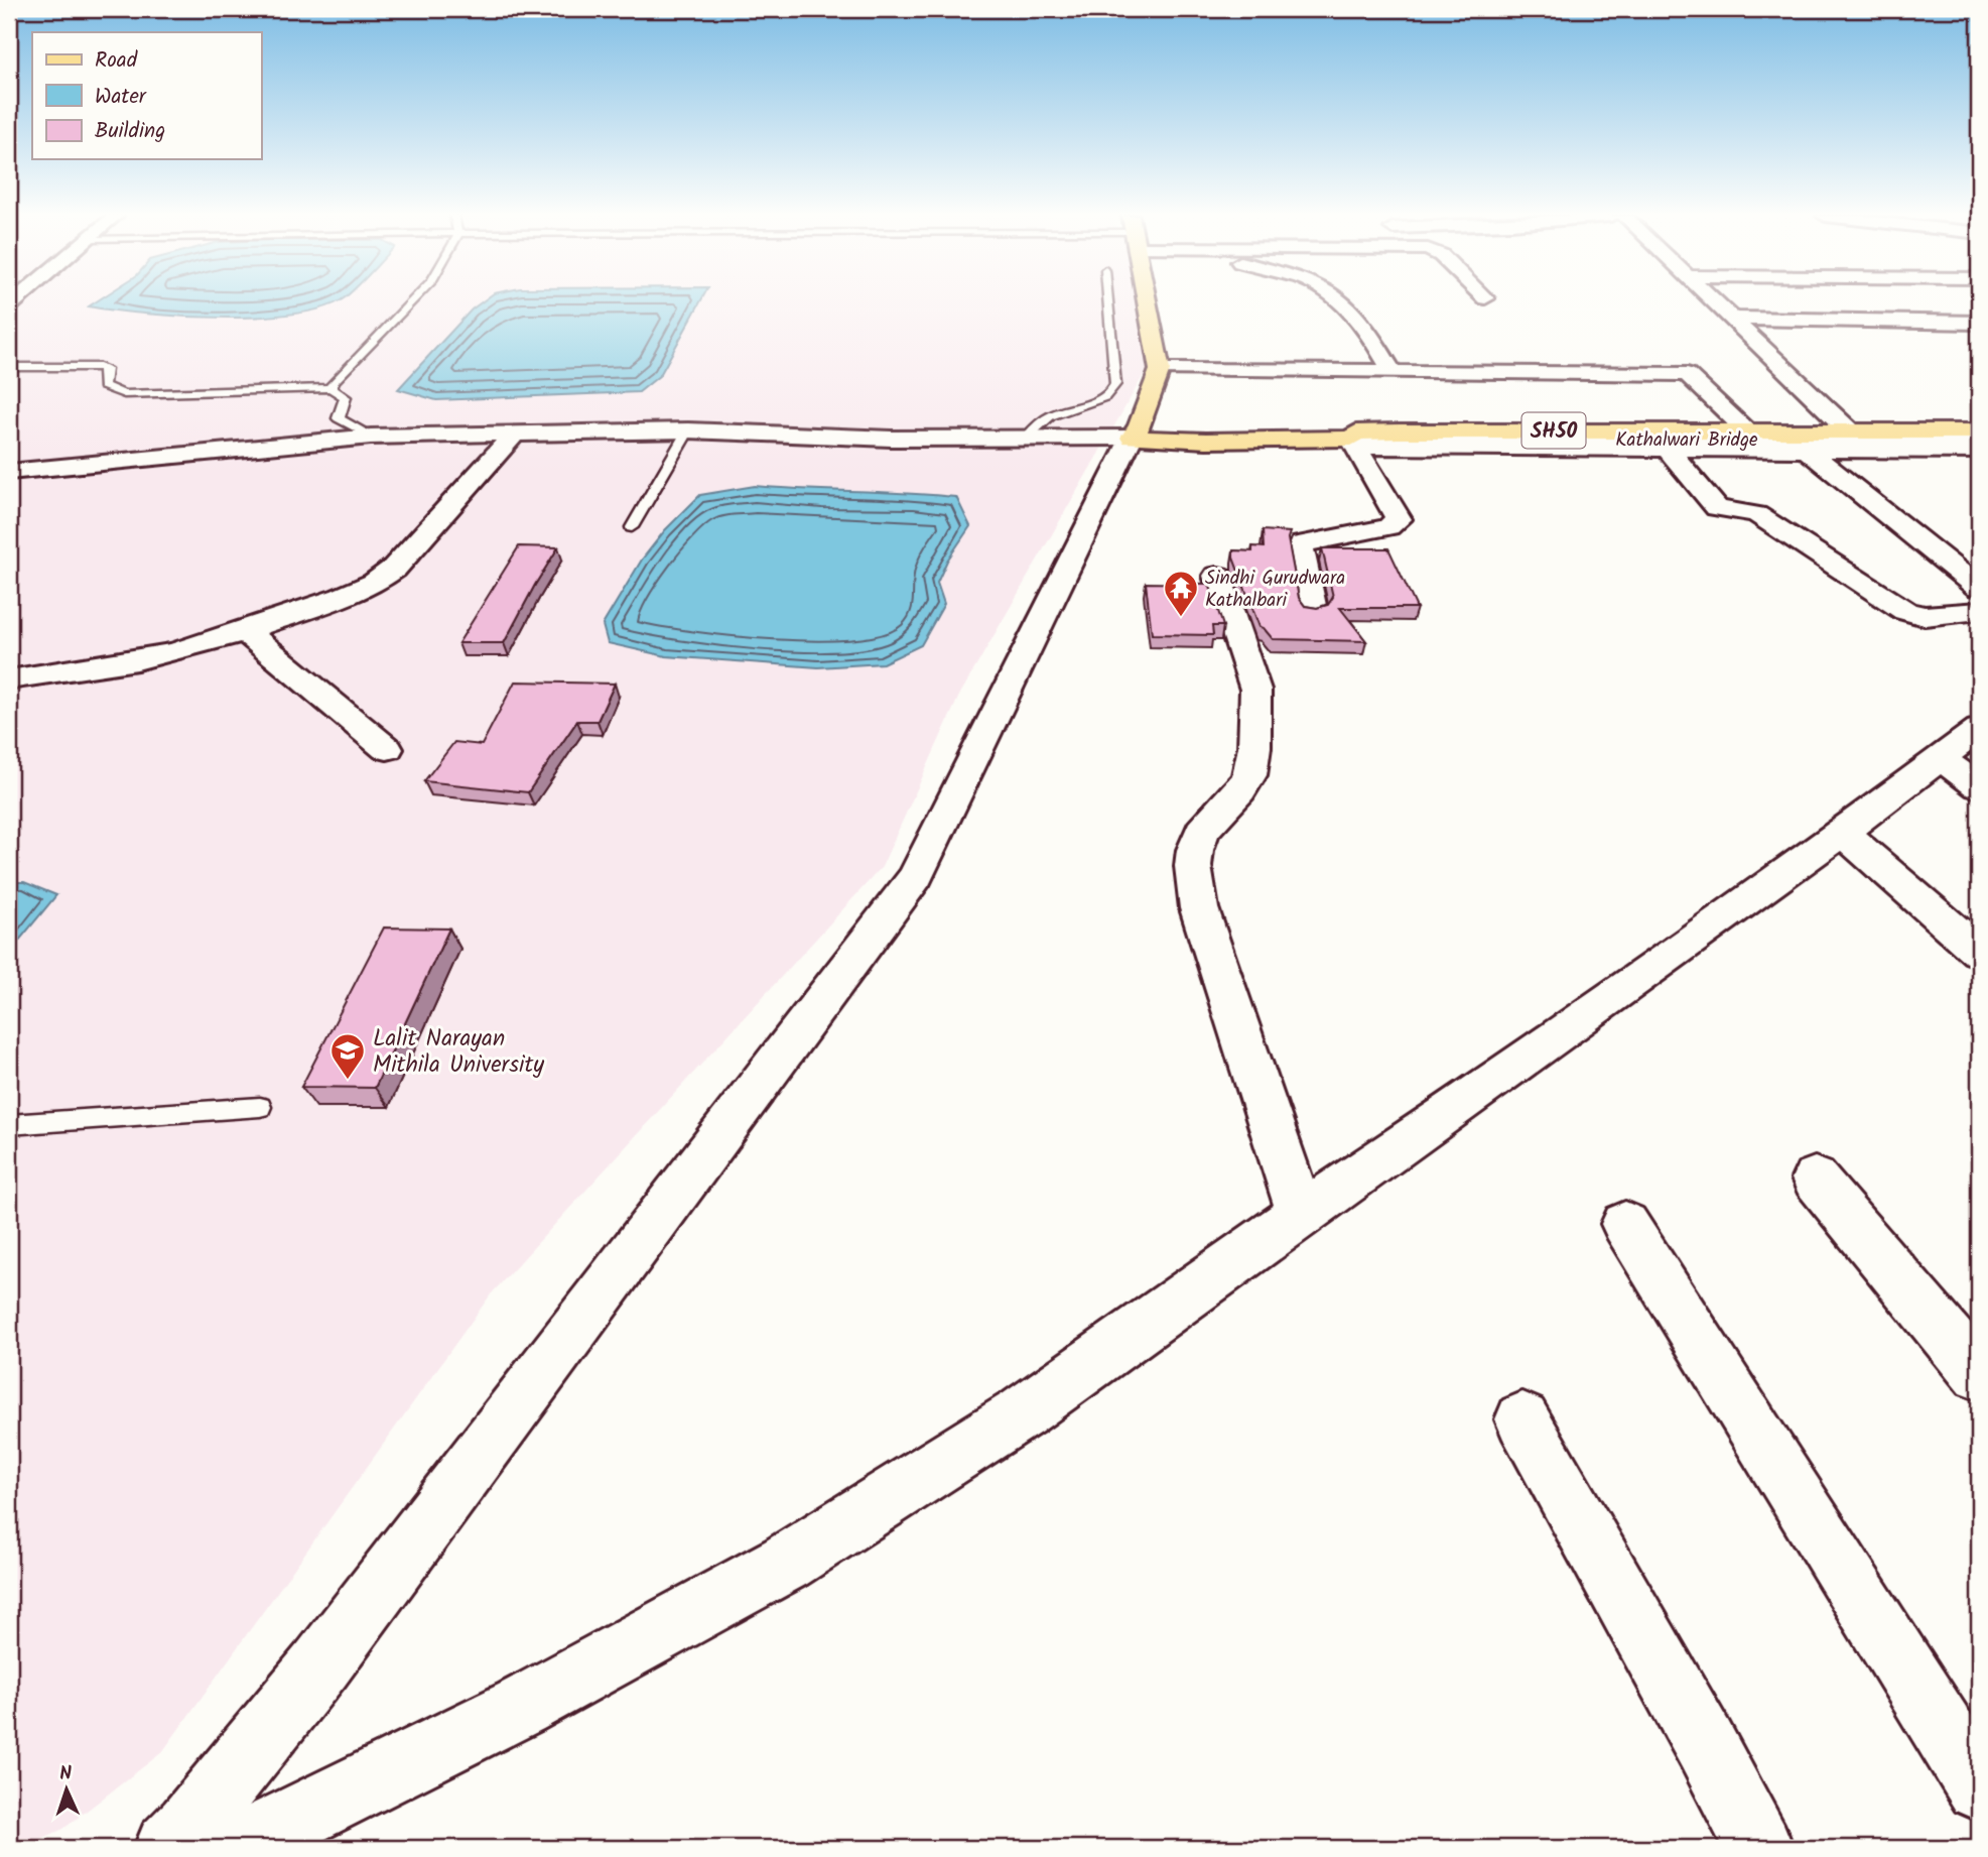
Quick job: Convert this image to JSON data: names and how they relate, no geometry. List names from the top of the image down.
{
  "streets": {
    "main road": ["SH50"],
    "street": ["Kathalwari Bridge"]
  },
  "crossings": [
    ["SH50", "Kathalwari Bridge"]
  ],
  "places": {
    "temple": ["Sindhi Gurudwara Kathalbari"],
    "school or university": ["Lalit Narayan Mithila University"]
  },
  "legend": ["Road", "Water", "Building"],
  "north": "top"
}
